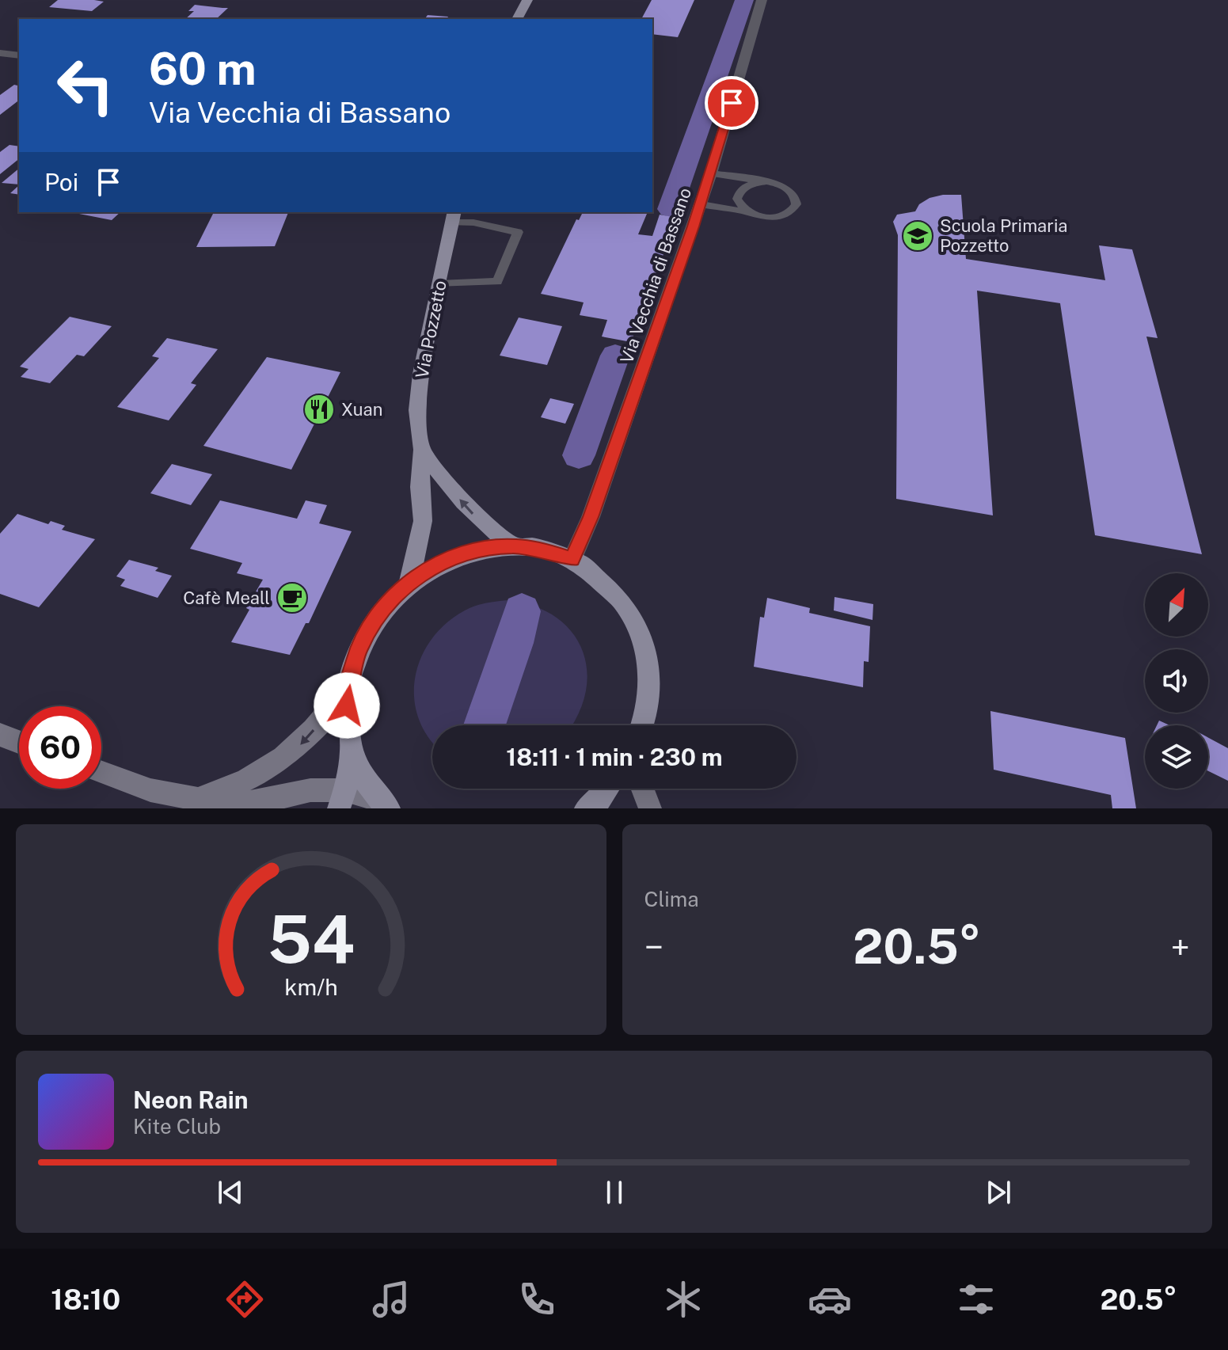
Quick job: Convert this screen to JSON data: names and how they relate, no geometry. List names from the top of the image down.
{
  "streets": {
    "main road": ["Via Pozzetto"],
    "street": ["Via Vecchia di Bassano"]
  },
  "places": {
    "school or university": ["Scuola Primaria Pozzetto"],
    "restaurant": ["Xuan"],
    "cafe": ["Cafè Meall"]
  },
  "north": "top right",
  "page": {
    "turn": ["60 m", "Via Vecchia di Bassano"],
    "then": "Poi",
    "limit": "60",
    "trip": "18:11 · 1 min · 230 m",
    "tile": "Clima",
    "heat": ["−", "20.5°", "+"],
    "song": ["Neon Rain", "Kite Club"],
    "tabs": ["18:10", "20.5°"],
    "gauge": ["54", "km/h"]
  }
}
